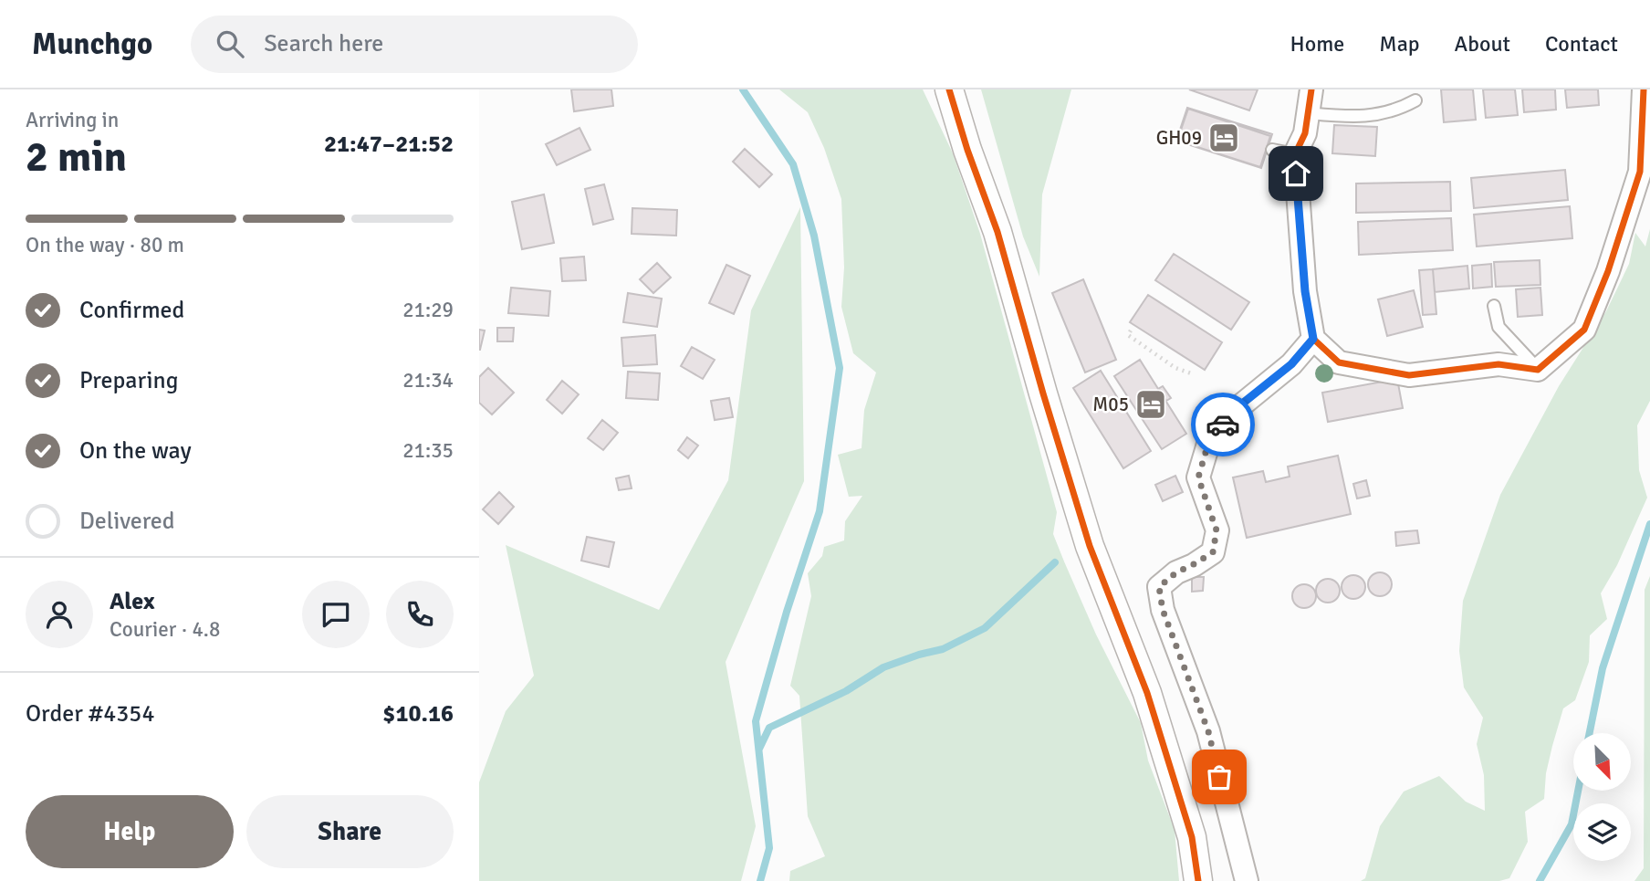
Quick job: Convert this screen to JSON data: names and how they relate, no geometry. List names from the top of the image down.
{
  "places": {
    "hotel": ["GH09", "M05"]
  },
  "north": "bottom right",
  "page": {
    "header": "Munchgo",
    "search": "Search here",
    "nav": [
      "Home",
      "Map",
      "About",
      "Contact"
    ],
    "heading": ["2 min", "Arriving in", "21:47–21:52"],
    "panel": [
      "Alex",
      "Courier · 4.8",
      "Order #4354",
      "$10.16"
    ],
    "bar": "On the way · 80 m",
    "list": [
      ["Confirmed", "21:29"],
      ["Preparing", "21:34"],
      ["On the way", "21:35"],
      "Delivered"
    ],
    "buttons": ["Help", "Share"]
  }
}
